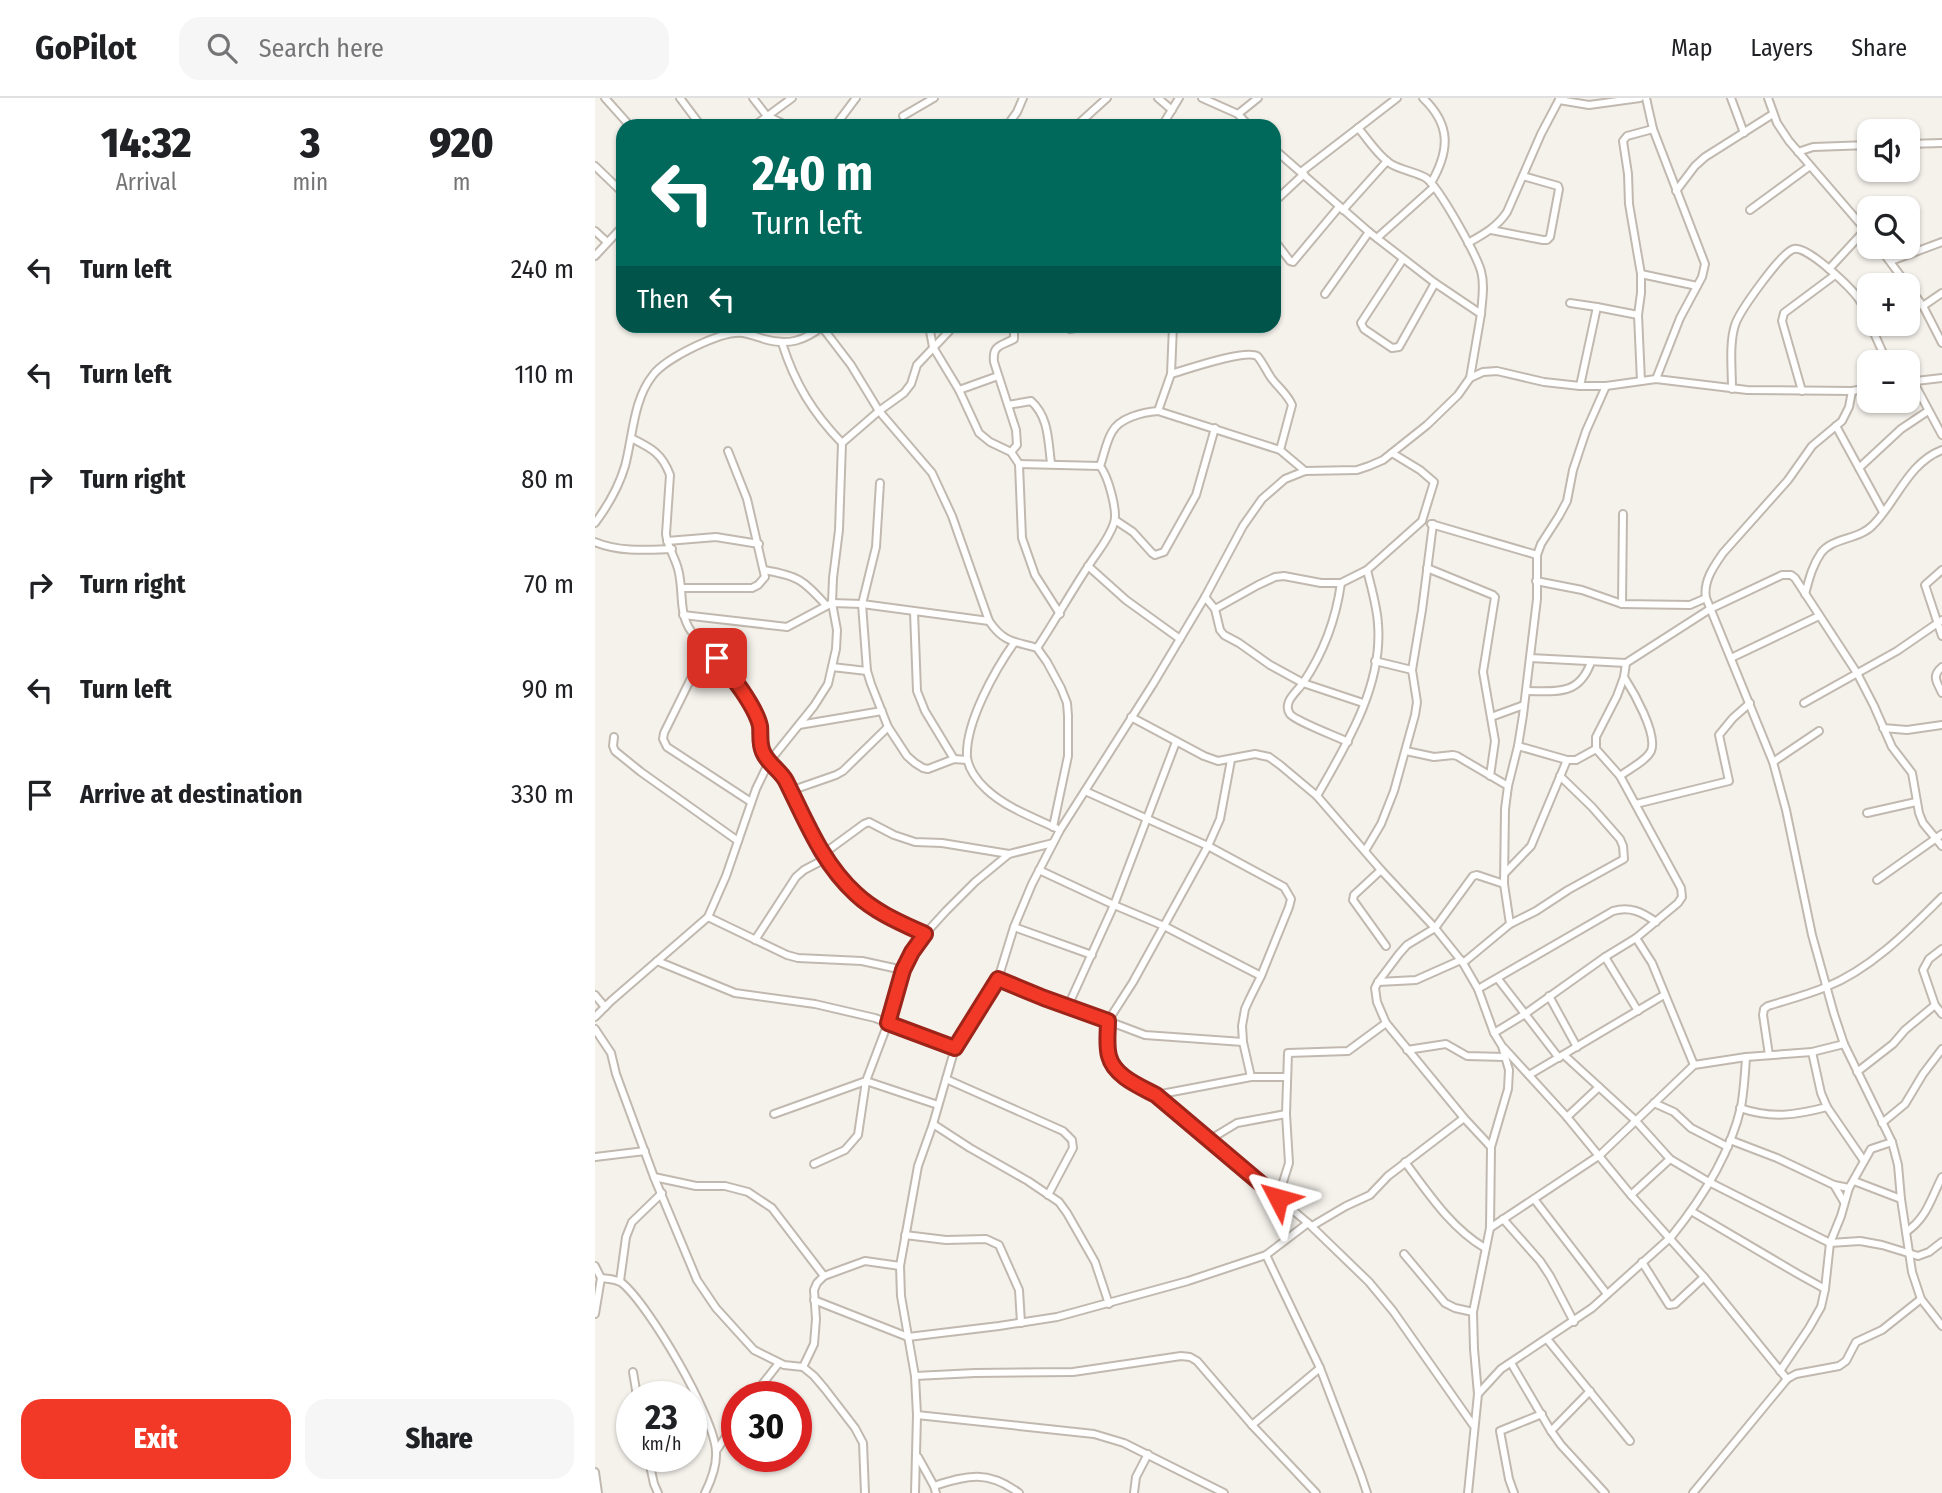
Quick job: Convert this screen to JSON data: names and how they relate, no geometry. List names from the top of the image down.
{
  "page": {
    "header": "GoPilot",
    "search": "Search here",
    "nav": ["Map", "Layers", "Share"],
    "eta": [
      "14:32",
      "Arrival",
      "3",
      "min",
      "920",
      "m"
    ],
    "map_buttons": ["+", "−"],
    "turn": ["240 m", "Turn left"],
    "list": [
      {
        "name": "Turn left",
        "value": "240 m"
      },
      {
        "name": "Turn left",
        "value": "110 m"
      },
      {
        "name": "Turn right",
        "value": "80 m"
      },
      {
        "name": "Turn right",
        "value": "70 m"
      },
      {
        "name": "Turn left",
        "value": "90 m"
      },
      {
        "name": "Arrive at destination",
        "value": "330 m"
      }
    ],
    "then": "Then",
    "speed": "23 km/h",
    "limit": "30",
    "buttons": ["Exit", "Share"]
  }
}
